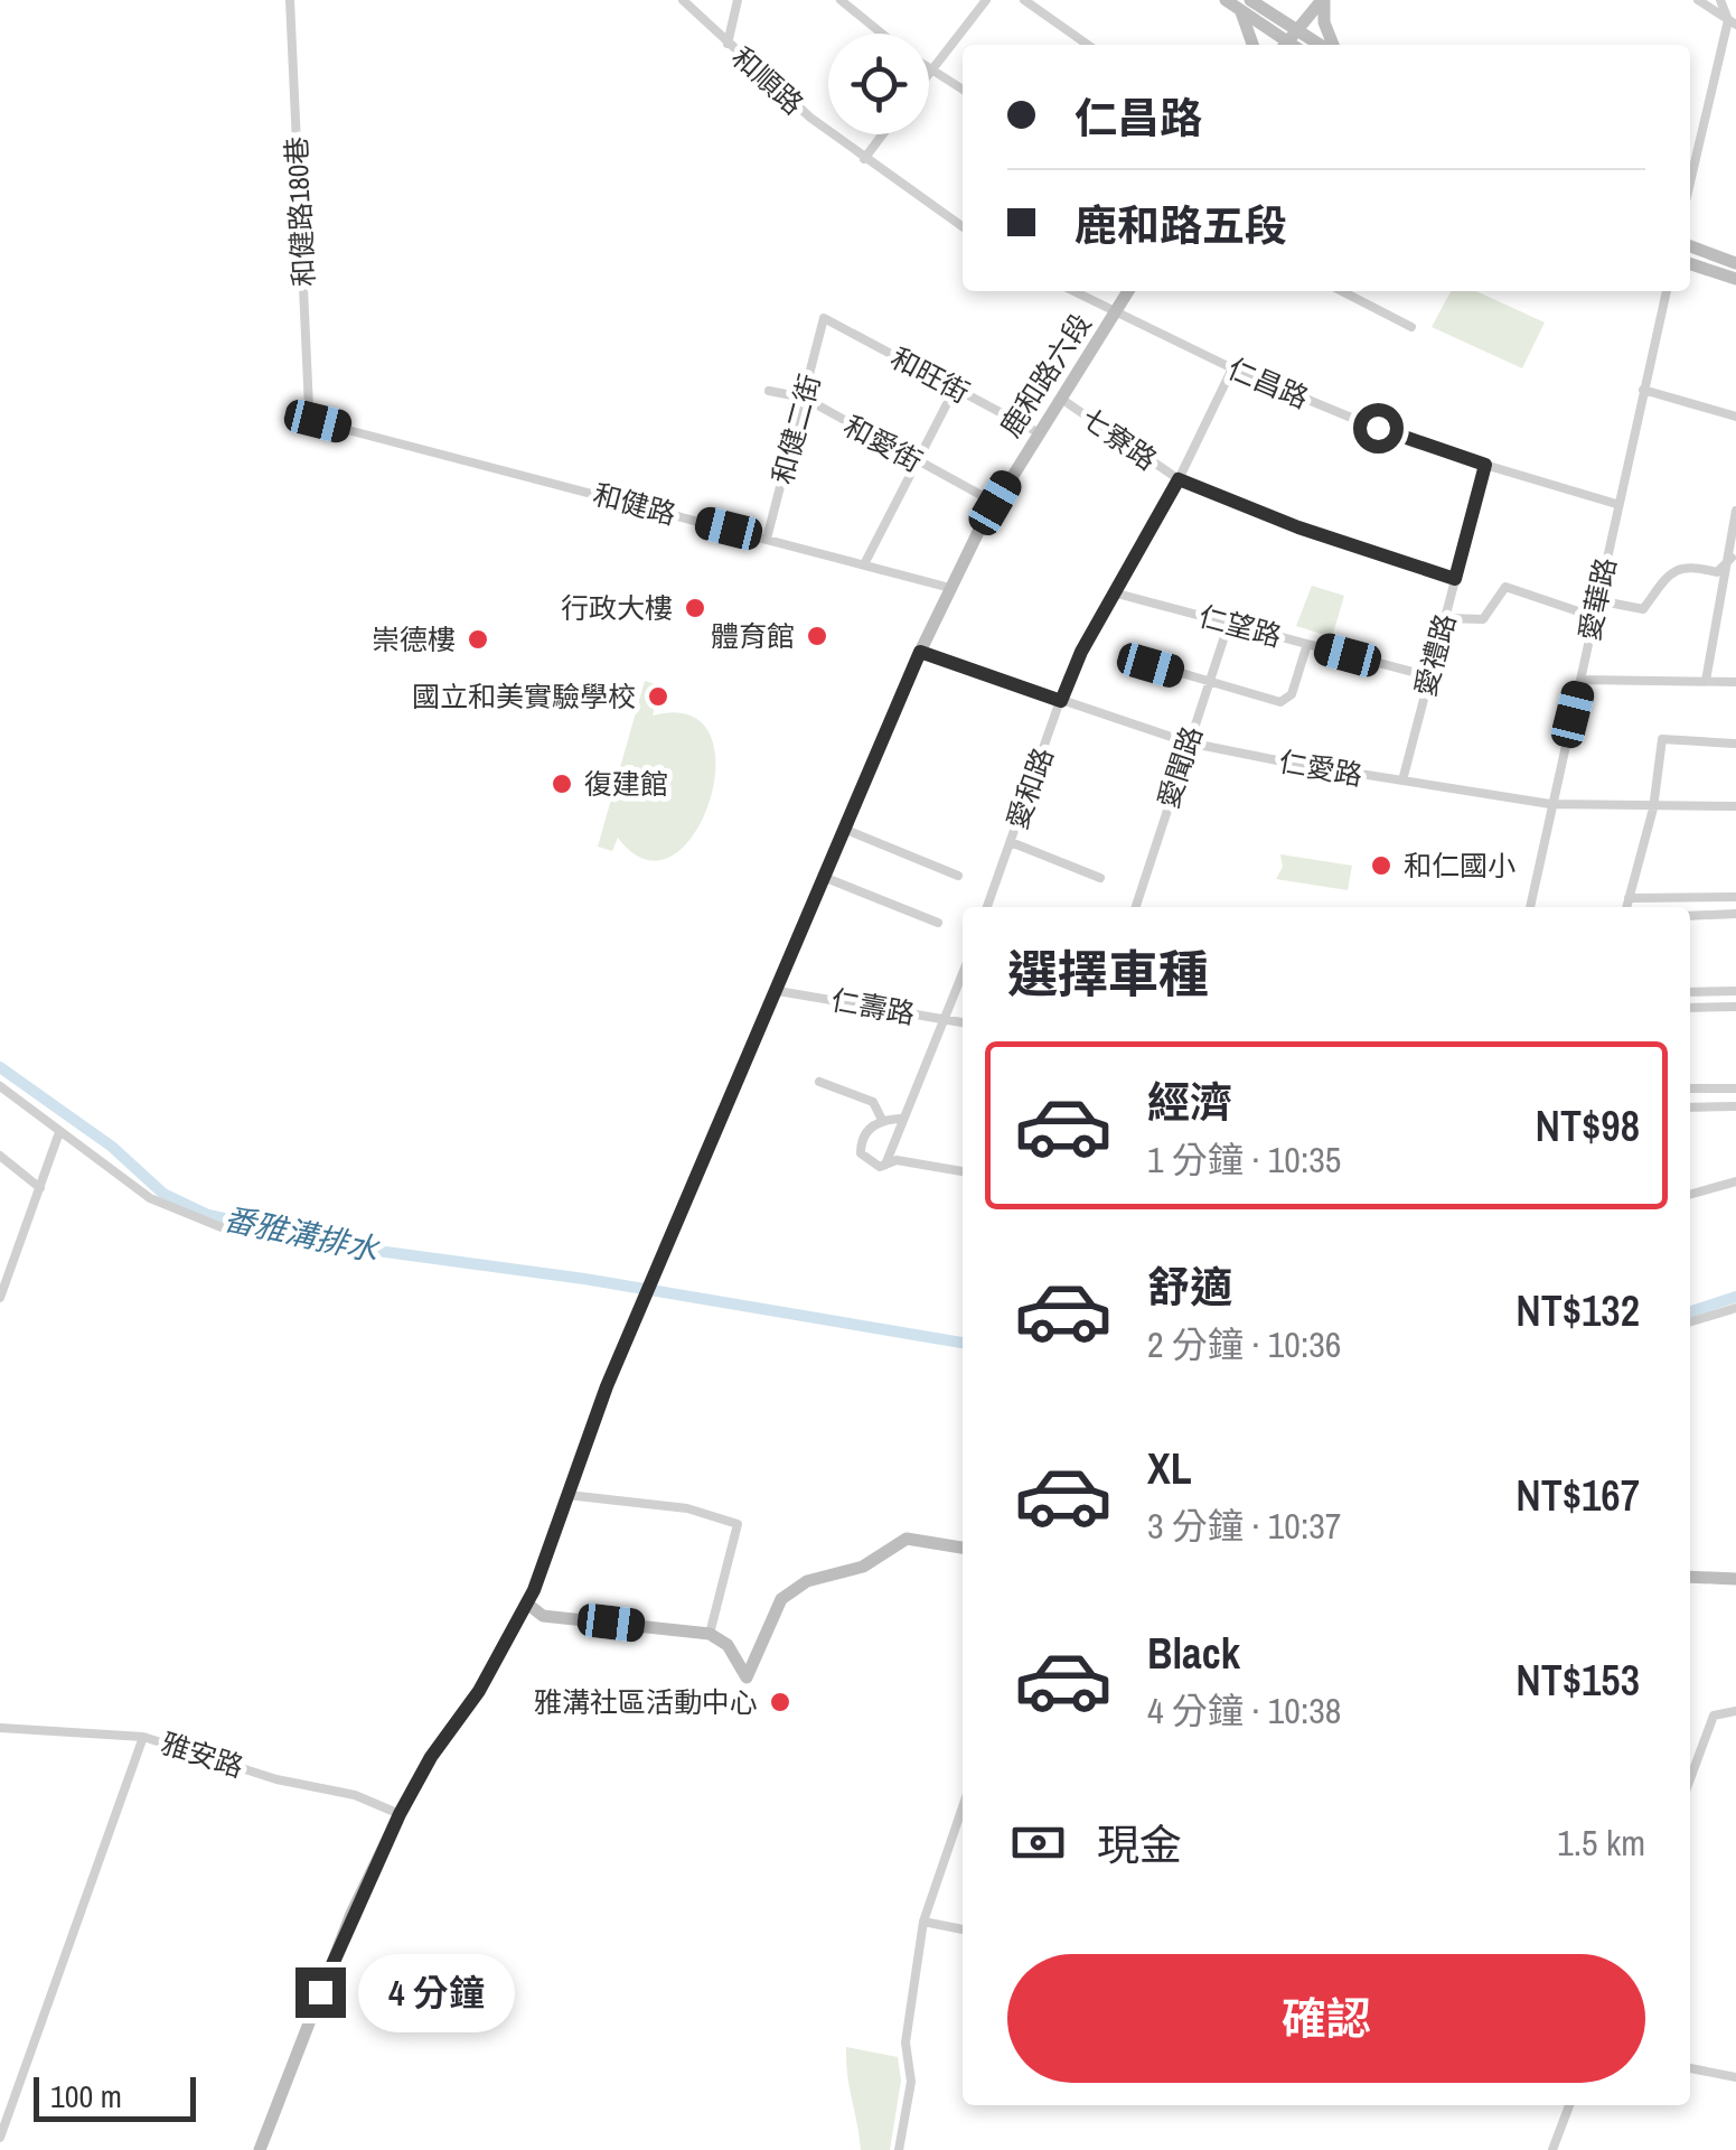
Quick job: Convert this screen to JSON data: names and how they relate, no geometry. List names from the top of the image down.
{
  "streets": {
    "main road": ["鹿和路六段"],
    "street": [
      "和順路",
      "和健路180巷",
      "和旺街",
      "仁昌路",
      "和健二街",
      "七寮路",
      "和愛街",
      "和健路",
      "愛華路",
      "仁望路",
      "愛禮路",
      "愛聞路",
      "仁愛路",
      "愛和路",
      "仁壽路",
      "雅安路"
    ]
  },
  "crossings": [
    ["和健路180巷", "和健路"],
    ["和旺街", "鹿和路六段"],
    ["和旺街", "和健二街"],
    ["鹿和路六段", "仁昌路"],
    ["鹿和路六段", "七寮路"],
    ["鹿和路六段", "和愛街"],
    ["鹿和路六段", "和健路"],
    ["鹿和路六段", "仁愛路"],
    ["鹿和路六段", "仁壽路"],
    ["鹿和路六段", "雅安路"],
    ["仁昌路", "愛華路"],
    ["仁昌路", "愛禮路"],
    ["仁昌路", "愛和路"],
    ["和健二街", "和愛街"],
    ["和健二街", "和健路"],
    ["七寮路", "愛禮路"],
    ["七寮路", "愛和路"],
    ["愛華路", "仁愛路"],
    ["仁望路", "愛禮路"],
    ["仁望路", "愛聞路"],
    ["仁望路", "愛和路"],
    ["愛禮路", "仁愛路"],
    ["愛聞路", "仁愛路"],
    ["仁愛路", "愛和路"]
  ],
  "water": ["番雅溝排水"],
  "places": [
    "行政大樓",
    "體育館",
    "崇德樓",
    "國立和美實驗學校",
    "復建館",
    "和仁國小",
    "雅溝社區活動中心"
  ],
  "scale_bar": "100 m",
  "page": {
    "banner": ["仁昌路", "鹿和路五段"],
    "heading": "選擇車種",
    "list": [
      {
        "name": "經濟",
        "note": "1 分鐘 · 10:35",
        "value": "NT$98"
      },
      {
        "name": "舒適",
        "note": "2 分鐘 · 10:36",
        "value": "NT$132"
      },
      {
        "name": "XL",
        "note": "3 分鐘 · 10:37",
        "value": "NT$167"
      },
      {
        "name": "Black",
        "note": "4 分鐘 · 10:38",
        "value": "NT$153"
      }
    ],
    "pay": ["現金", "1.5 km"],
    "buttons": "確認",
    "bubble": "4 分鐘",
    "scale": "100 m"
  }
}
